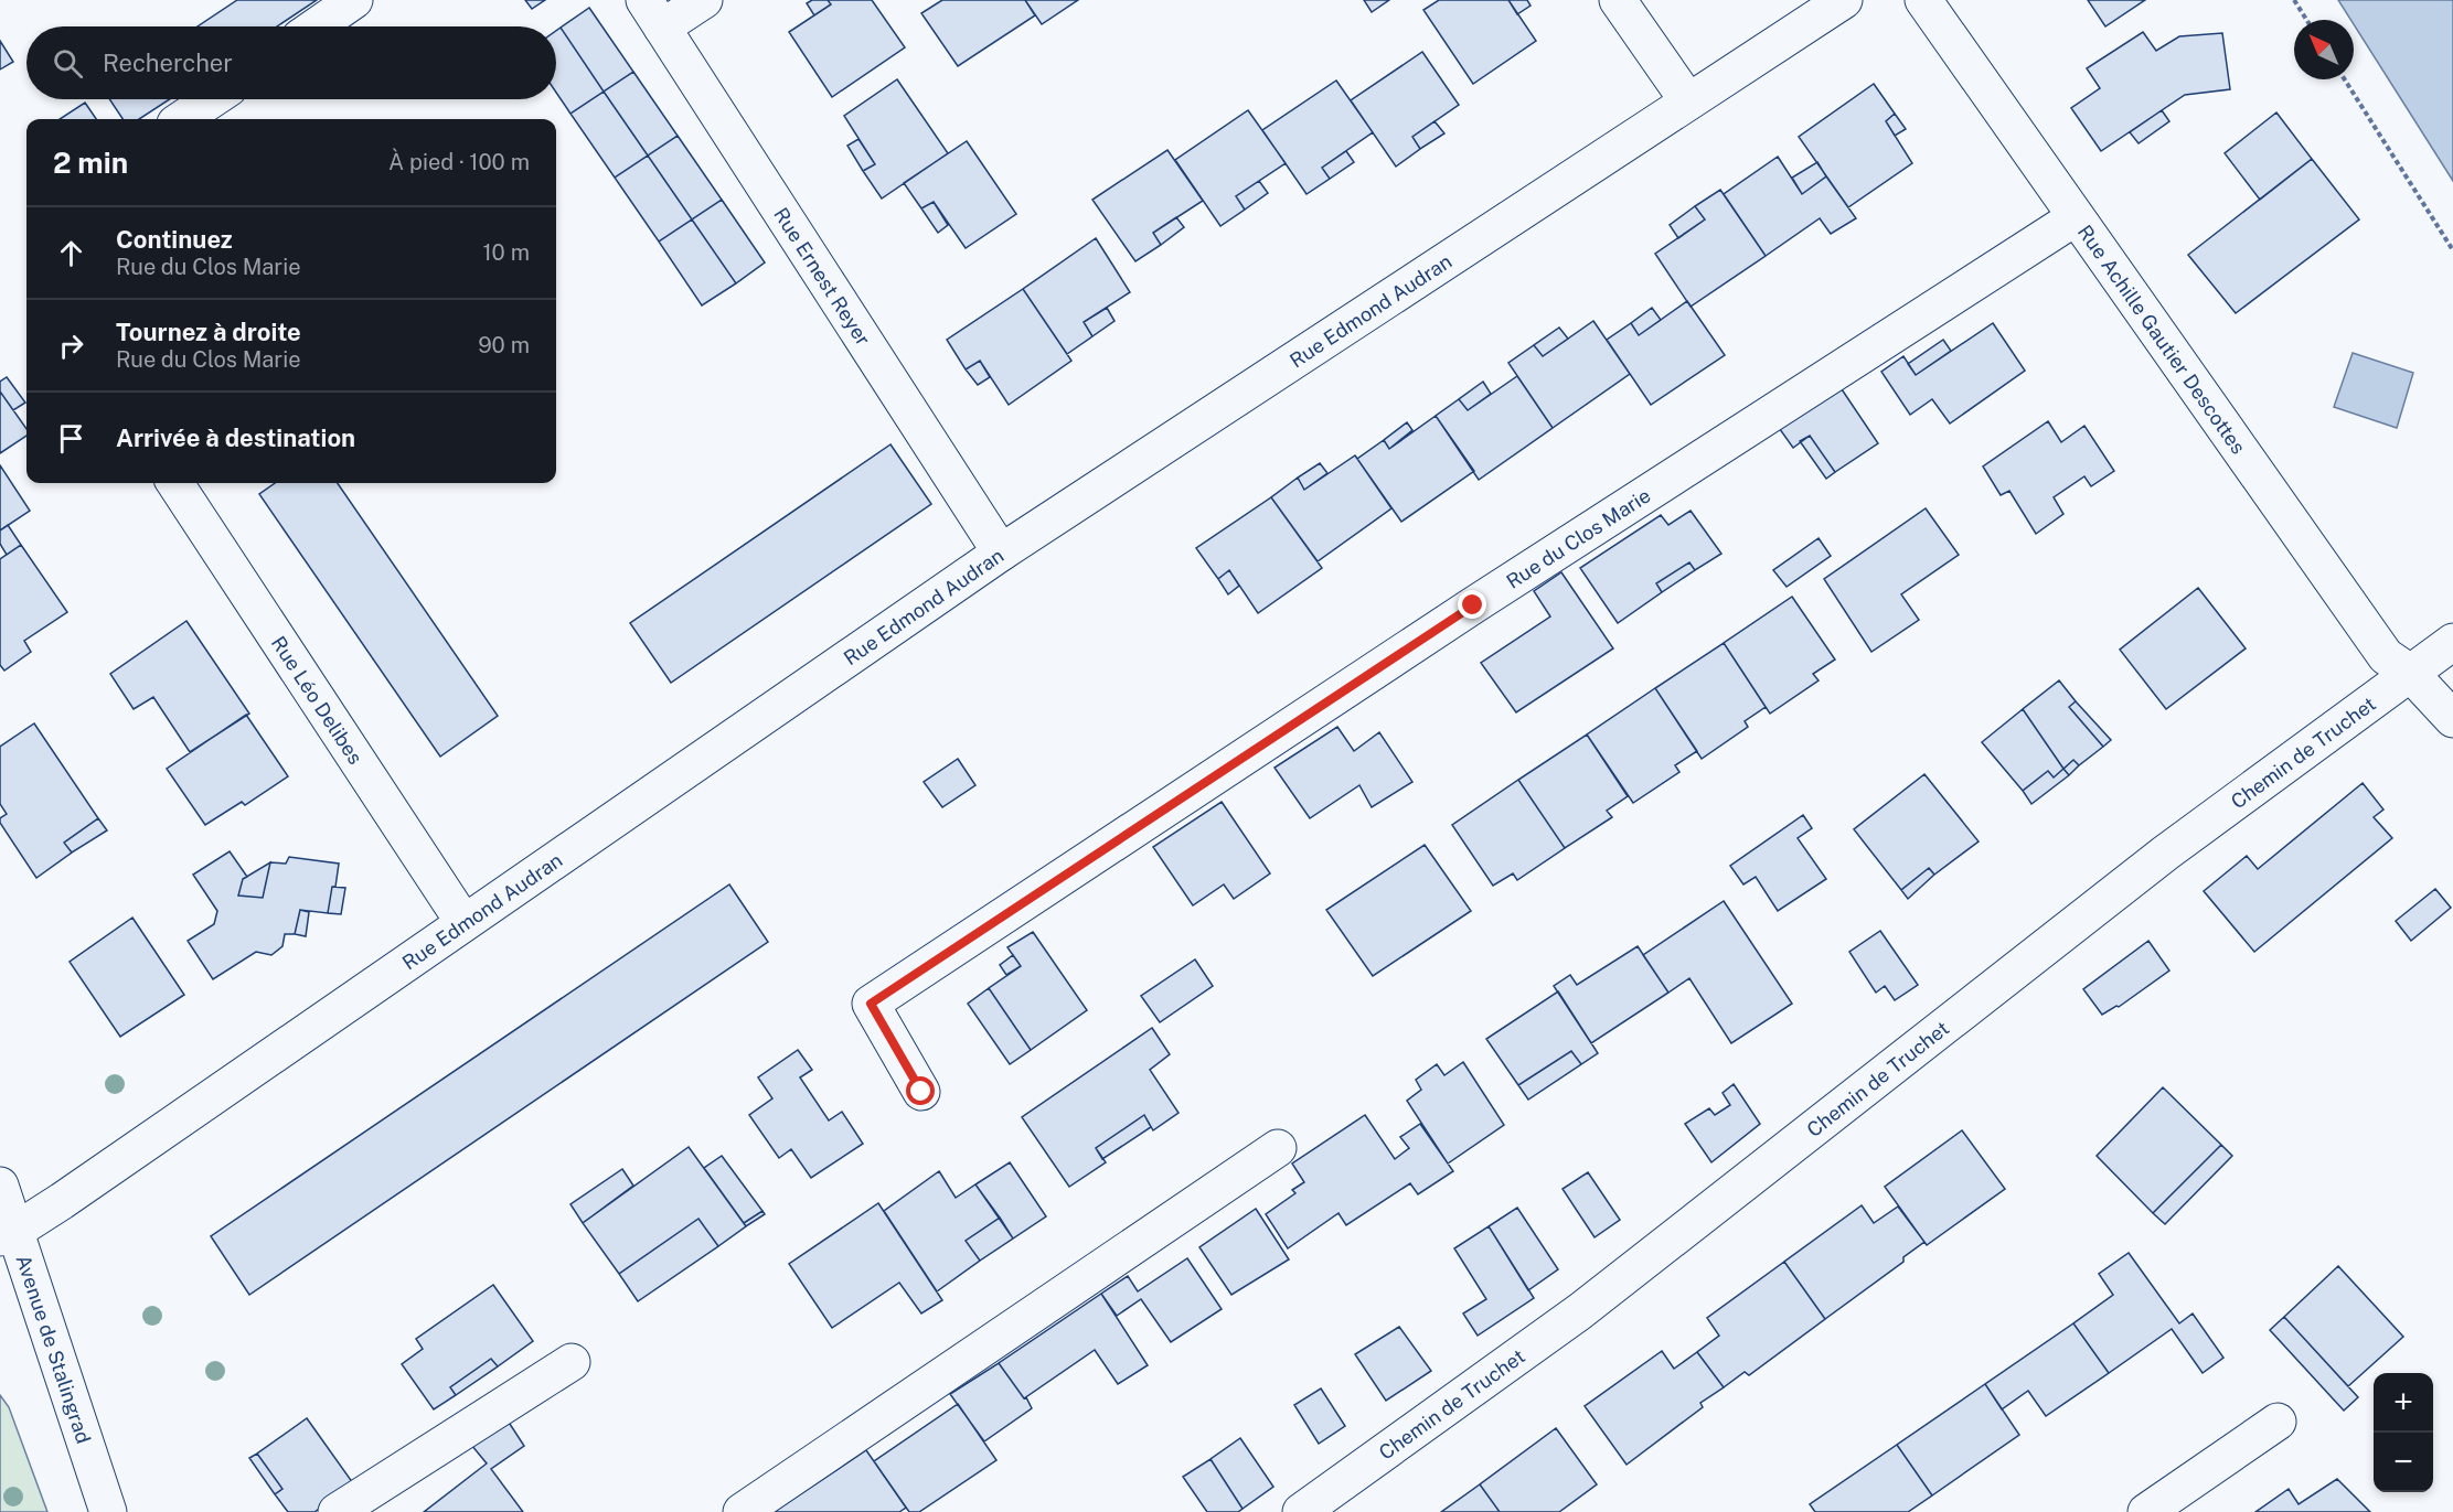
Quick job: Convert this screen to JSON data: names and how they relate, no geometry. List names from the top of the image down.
{
  "streets": {
    "street": [
      "Rue Ernest Reyer",
      "Rue Edmond Audran",
      "Rue Achille Gautier Descottes",
      "Rue du Clos Marie",
      "Rue Léo Delibes",
      "Chemin de Truchet",
      "Avenue de Stalingrad"
    ]
  },
  "crossings": [
    ["Rue Ernest Reyer", "Rue Edmond Audran"],
    ["Rue Edmond Audran", "Rue Léo Delibes"],
    ["Rue Edmond Audran", "Avenue de Stalingrad"],
    ["Rue Achille Gautier Descottes", "Rue du Clos Marie"],
    ["Rue Achille Gautier Descottes", "Chemin de Truchet"]
  ],
  "north": "top left",
  "page": {
    "search": "Rechercher",
    "heading": ["2 min", "À pied · 100 m"],
    "list": [
      ["Continuez", "Rue du Clos Marie", "10 m"],
      ["Tournez à droite", "Rue du Clos Marie", "90 m"],
      "Arrivée à destination"
    ],
    "map_buttons": ["+", "−"]
  }
}
